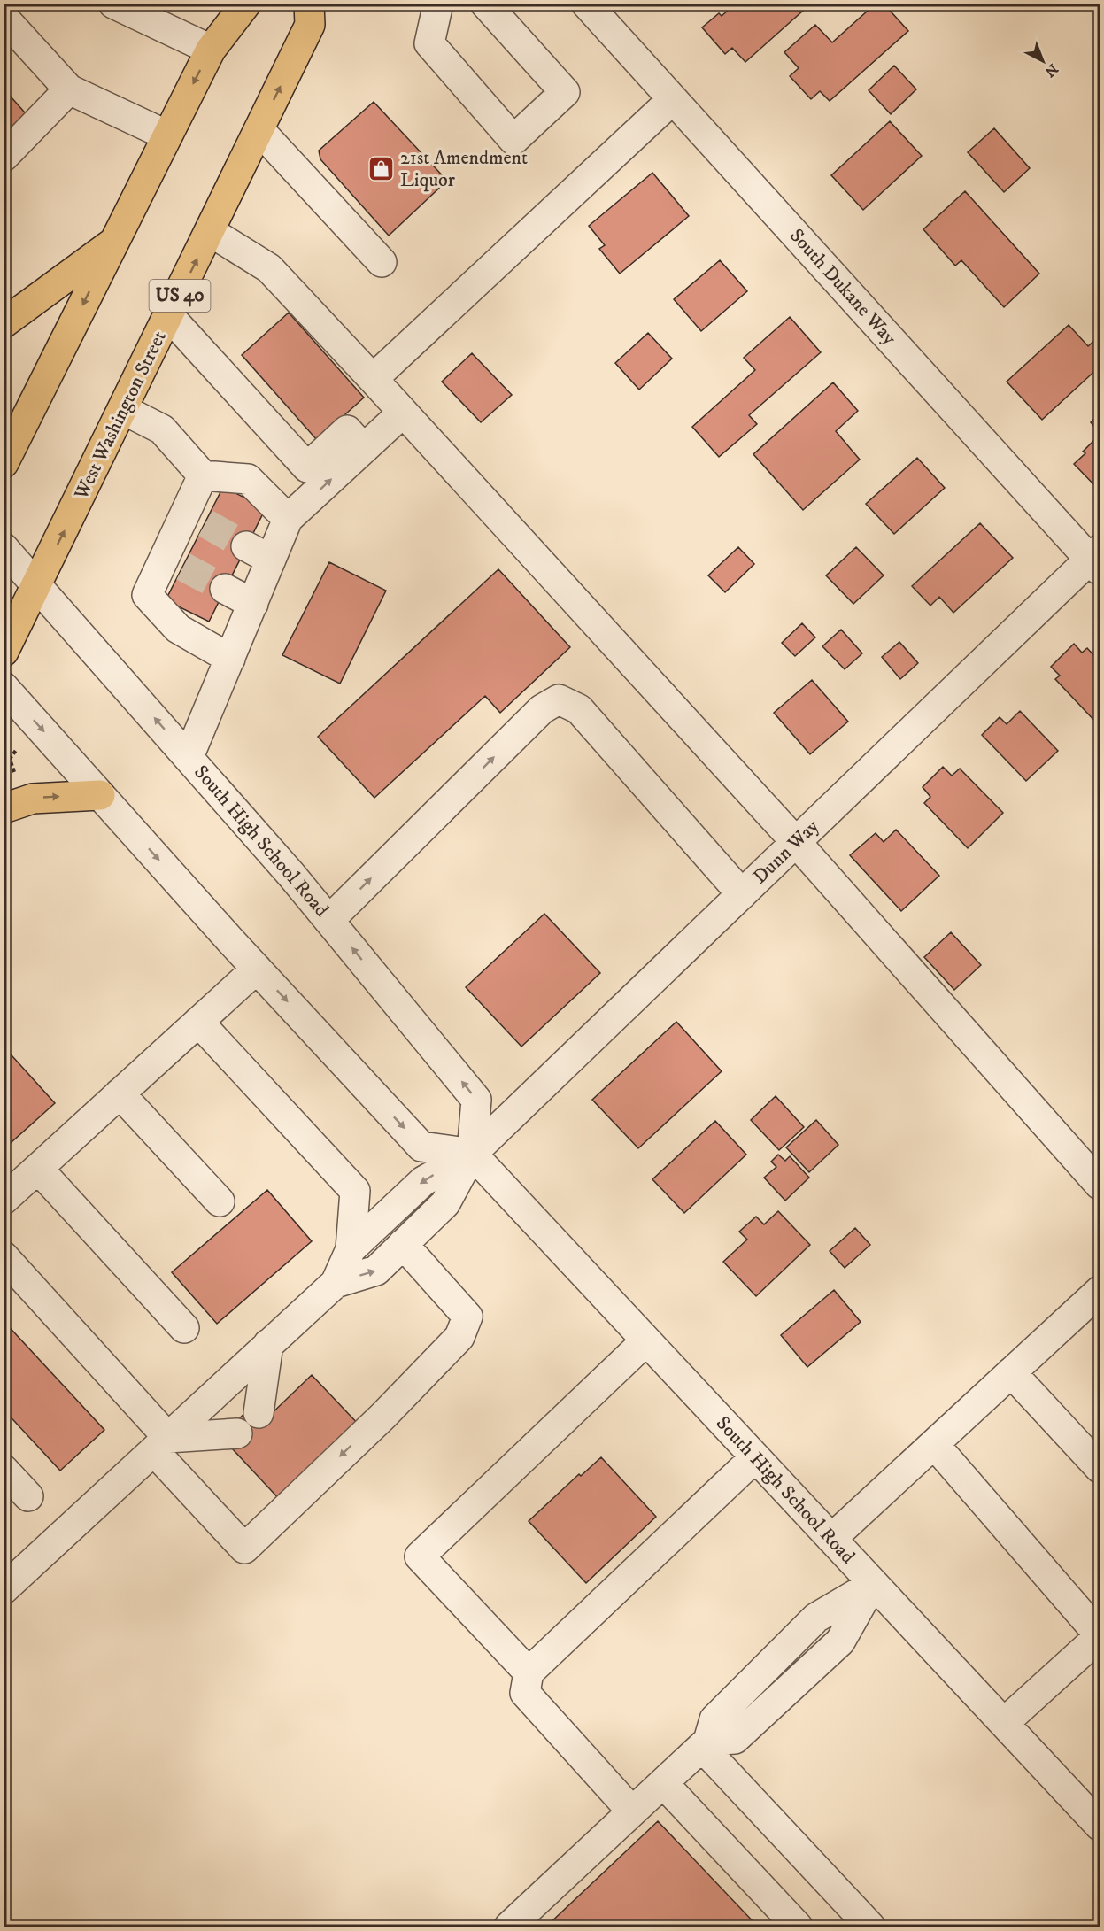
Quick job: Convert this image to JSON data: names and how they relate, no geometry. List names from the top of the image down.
{
  "streets": {
    "main road": ["US 40", "West Washington Street"],
    "street": ["South Dukane Way", "South High School Road", "Dunn Way"]
  },
  "crossings": [
    ["South Dukane Way", "Dunn Way"],
    ["West Washington Street", "South High School Road"],
    ["South High School Road", "Dunn Way"]
  ],
  "places": {
    "shop": ["21st Amendment Liquor"]
  },
  "north": "bottom right"
}
